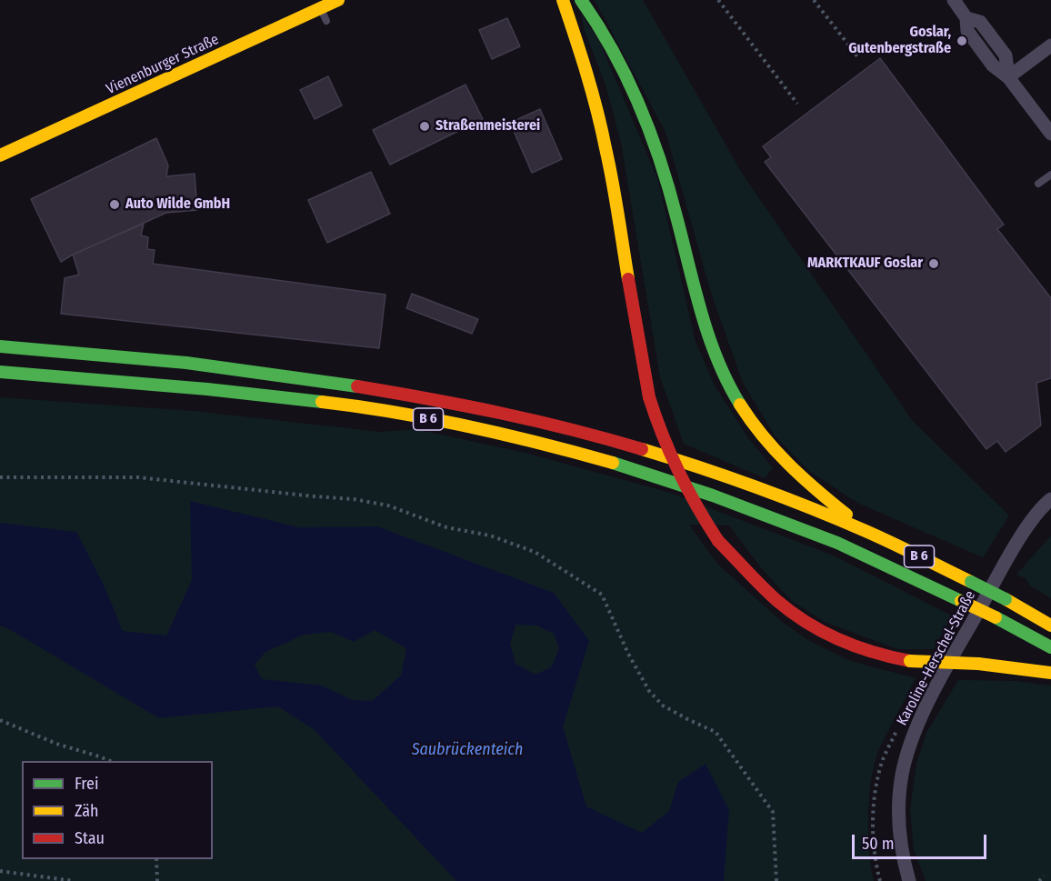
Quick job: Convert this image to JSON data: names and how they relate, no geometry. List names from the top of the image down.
{
  "streets": {
    "main road": ["Vienenburger Straße", "B 6"],
    "street": ["Karoline-Herschel-Straße"]
  },
  "water": ["Saubrückenteich"],
  "places": [
    "Goslar, Gutenbergstraße",
    "Straßenmeisterei",
    "Auto Wilde GmbH",
    "MARKTKAUF Goslar"
  ],
  "legend": ["Frei", "Zäh", "Stau"],
  "scale_bar": "50 m"
}
